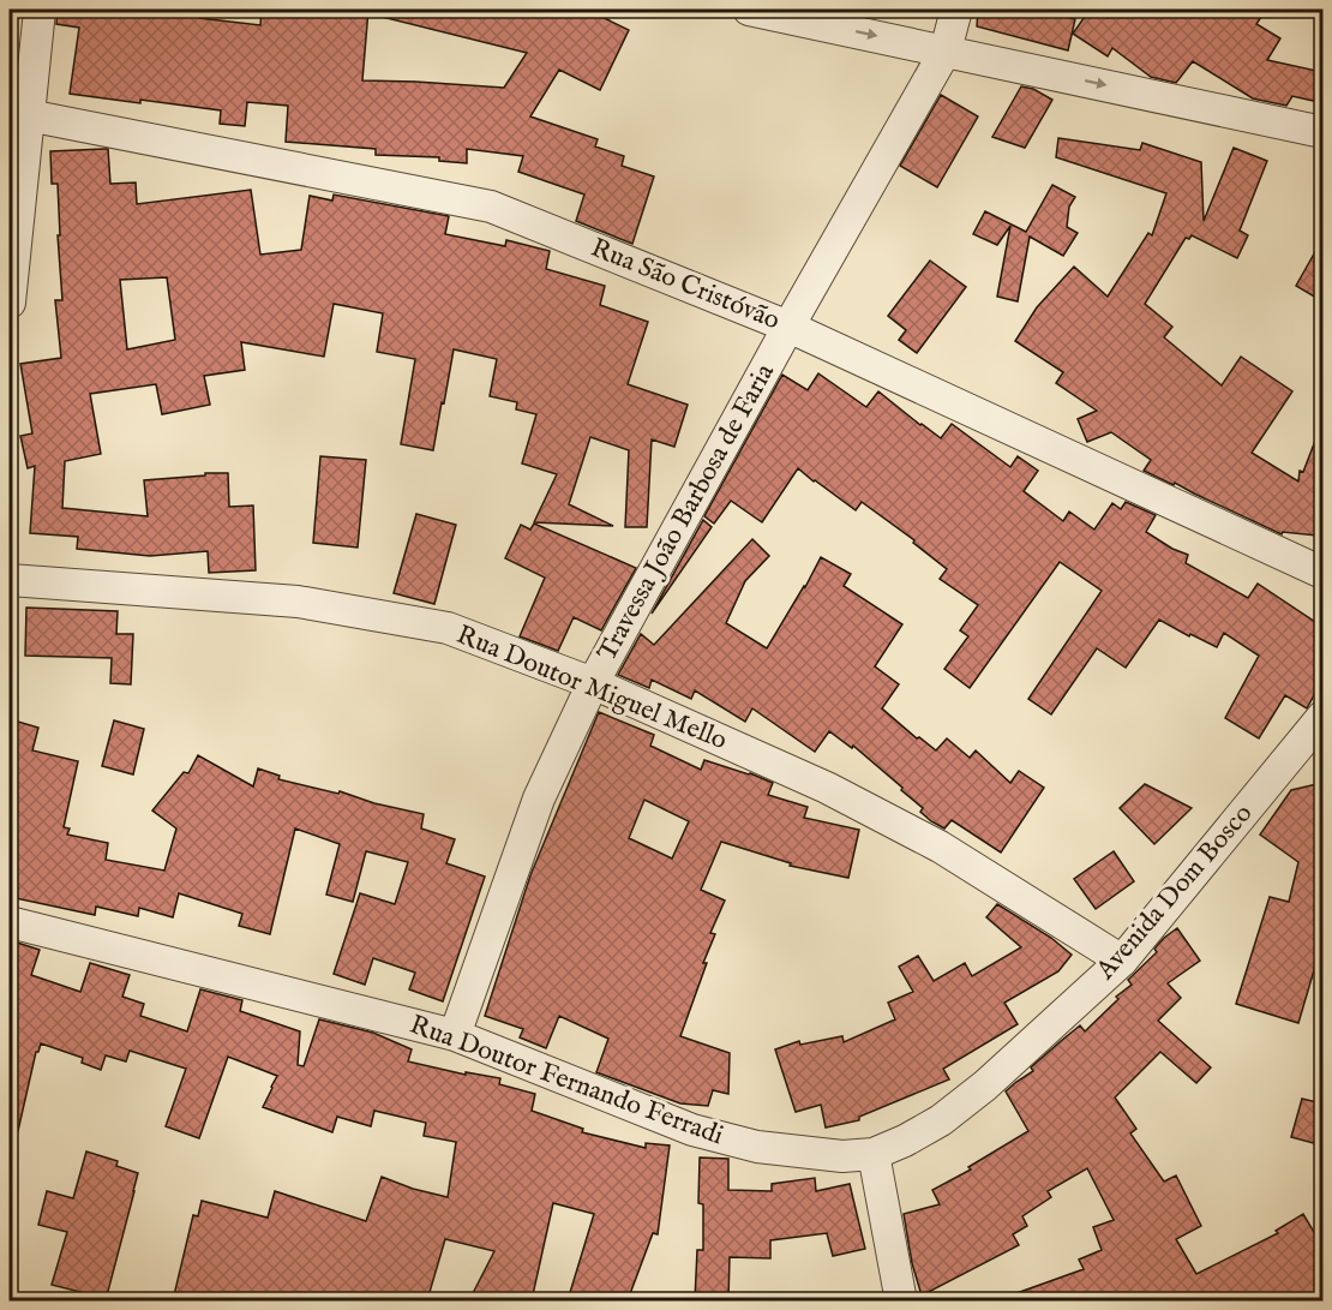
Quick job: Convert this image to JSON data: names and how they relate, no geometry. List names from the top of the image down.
{
  "streets": {
    "street": [
      "Rua São Cristóvão",
      "Travessa João Barbosa de Faria",
      "Rua Doutor Miguel Mello",
      "Avenida Dom Bosco",
      "Rua Doutor Fernando Ferradi"
    ]
  },
  "crossings": [
    ["Rua São Cristóvão", "Travessa João Barbosa de Faria"],
    ["Travessa João Barbosa de Faria", "Rua Doutor Miguel Mello"],
    ["Travessa João Barbosa de Faria", "Rua Doutor Fernando Ferradi"],
    ["Rua Doutor Miguel Mello", "Avenida Dom Bosco"],
    ["Avenida Dom Bosco", "Rua Doutor Fernando Ferradi"]
  ]
}
